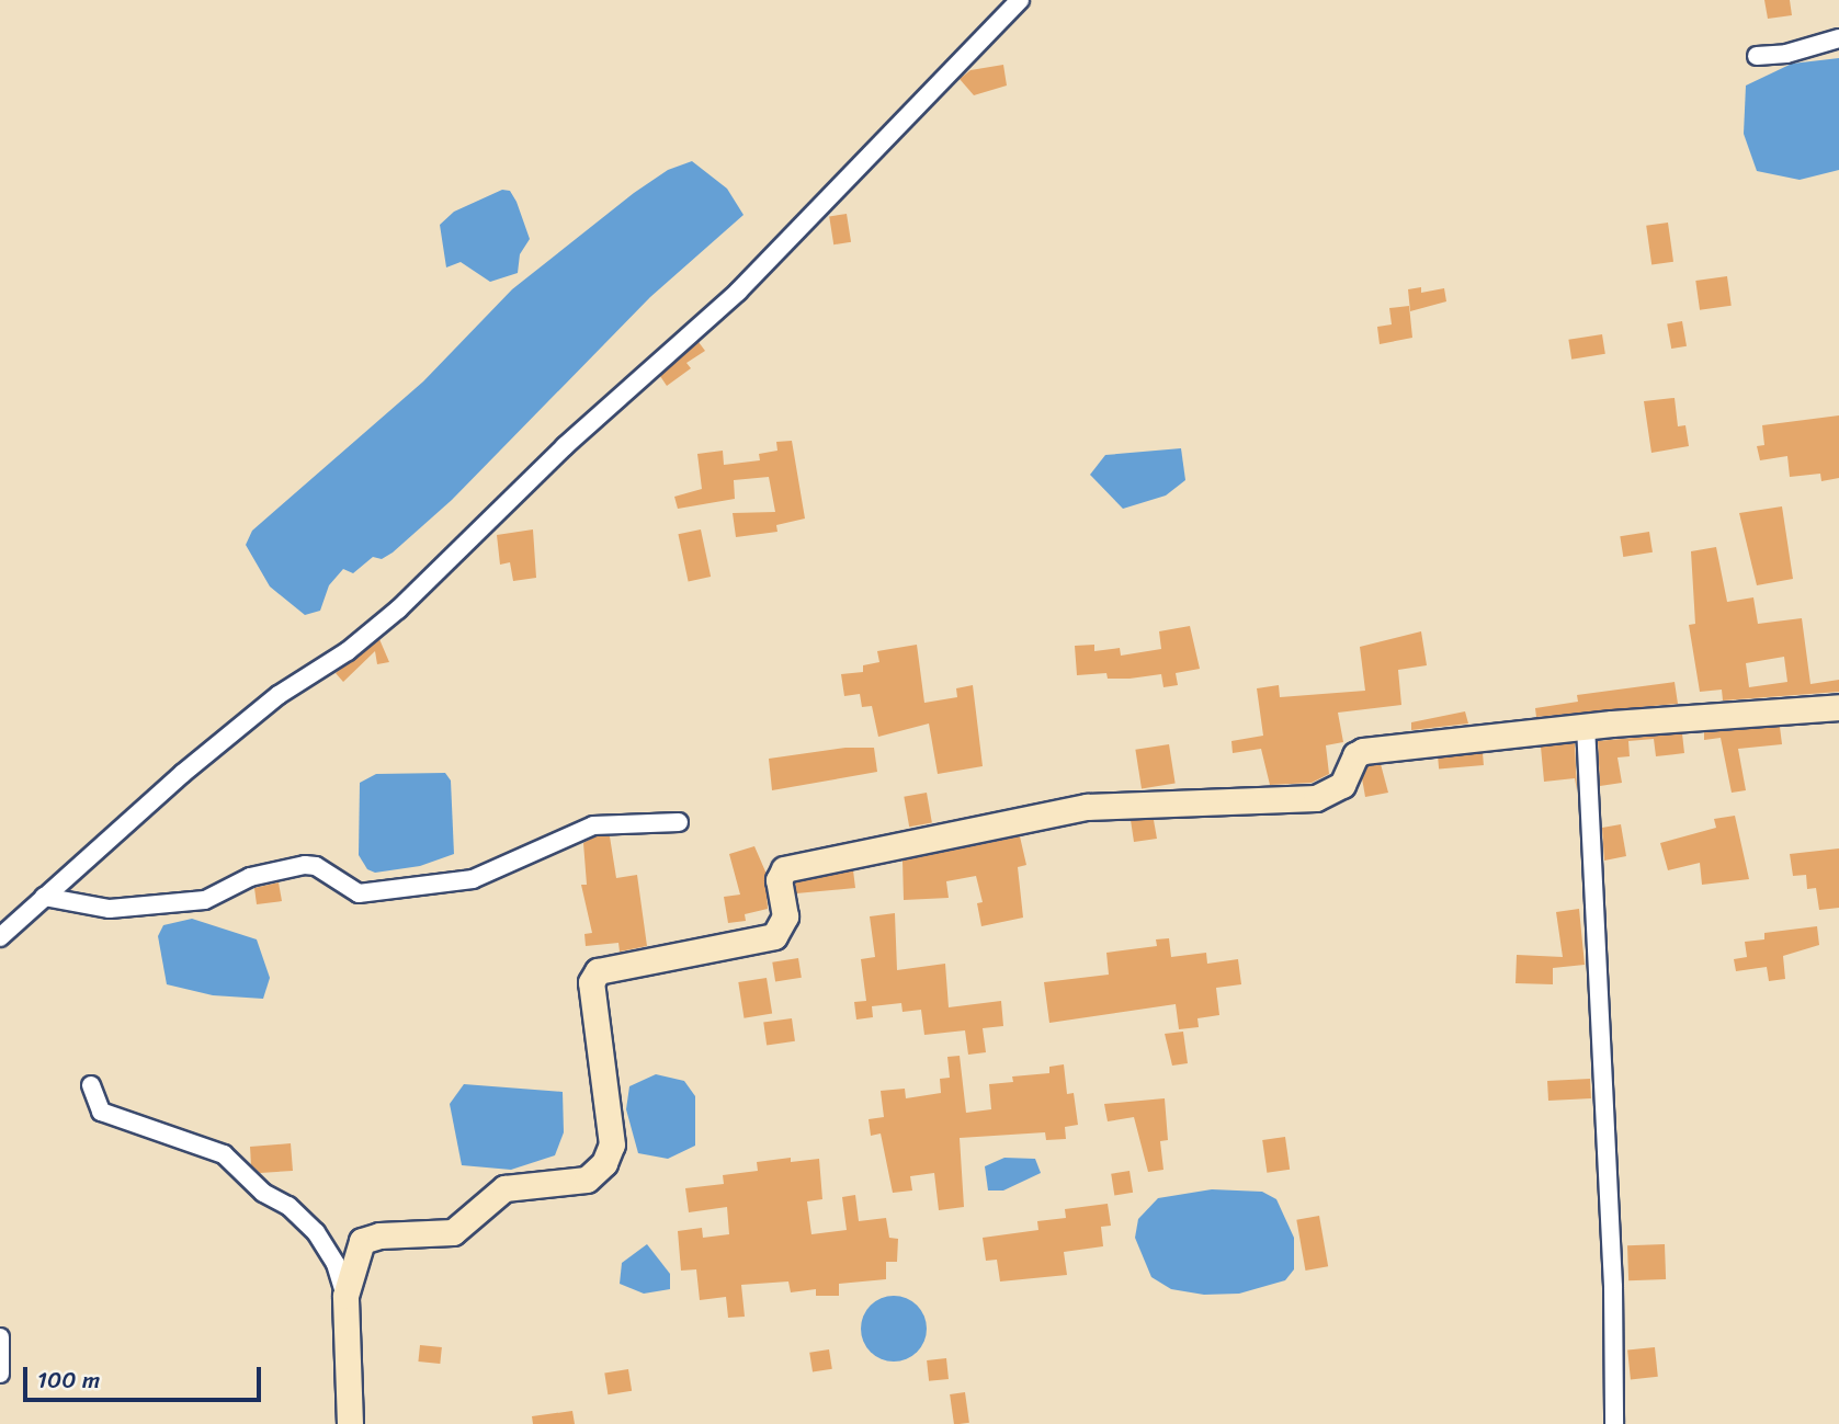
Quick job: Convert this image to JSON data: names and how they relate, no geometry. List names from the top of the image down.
{
  "scale_bar": "100 m"
}
